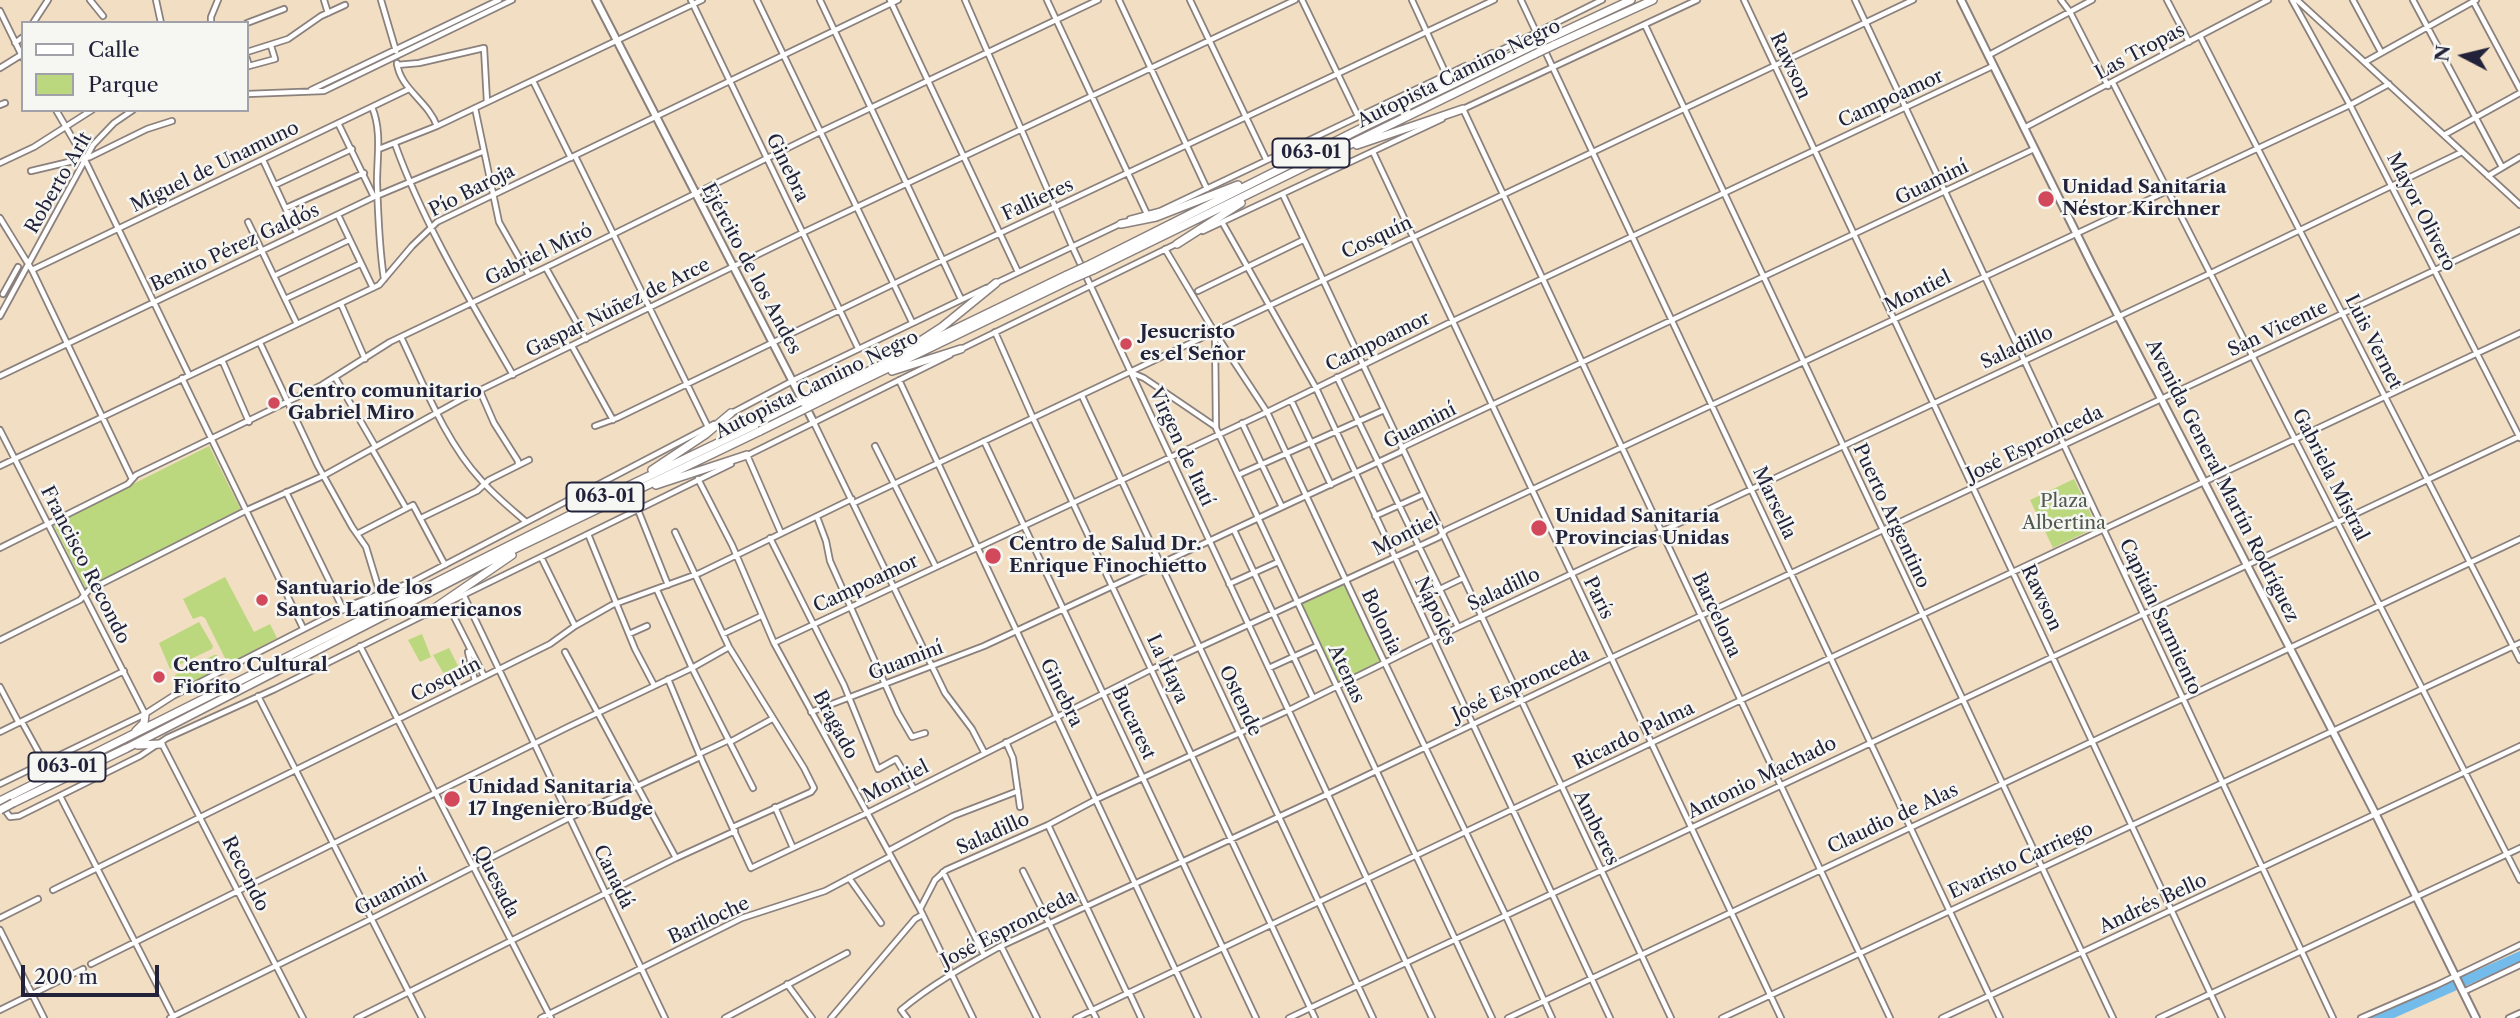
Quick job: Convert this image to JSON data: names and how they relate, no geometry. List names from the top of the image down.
{
  "streets": {
    "highway": ["Autopista Camino Negro", "063-01"],
    "main road": ["Ejército de los Andes", "Avenida General Martín Rodríguez"],
    "street": [
      "Las Tropas",
      "Rawson",
      "Campoamor",
      "Miguel de Unamuno",
      "Ginebra",
      "Roberto Arlt",
      "Guaminí",
      "Pío Baroja",
      "Fallieres",
      "Mayor Olivero",
      "Cosquín",
      "Benito Pérez Galdós",
      "Gabriel Miró",
      "Montiel",
      "Gaspar Núñez de Arce",
      "San Vicente",
      "Luis Vernet",
      "Saladillo",
      "José Espronceda",
      "Virgen de Itatí",
      "Gabriela Mistral",
      "Marsella",
      "Puerto Argentino",
      "Francisco Recondo",
      "París",
      "Nápoles",
      "Barcelona",
      "Capitán Sarmiento",
      "Bolonia",
      "La Haya",
      "Atenas",
      "Ostende",
      "Bucarest",
      "Bragado",
      "Ricardo Palma",
      "Antonio Machado",
      "Claudio de Alas",
      "Amberes",
      "Evaristo Carriego",
      "Recondo",
      "Canadá",
      "Quesada",
      "Andrés Bello",
      "Bariloche"
    ]
  },
  "crossings": [
    ["Las Tropas", "Luis Vernet"],
    ["Las Tropas", "Gabriela Mistral"],
    ["Las Tropas", "Avenida General Martín Rodríguez"],
    ["Rawson", "Campoamor"],
    ["Rawson", "Guaminí"],
    ["Rawson", "Cosquín"],
    ["Rawson", "Montiel"],
    ["Rawson", "Saladillo"],
    ["Rawson", "José Espronceda"],
    ["Rawson", "Ricardo Palma"],
    ["Rawson", "Antonio Machado"],
    ["Rawson", "Claudio de Alas"],
    ["Rawson", "Evaristo Carriego"],
    ["Rawson", "Andrés Bello"],
    ["Campoamor", "Ginebra"],
    ["Campoamor", "Ejército de los Andes"],
    ["Campoamor", "Virgen de Itatí"],
    ["Campoamor", "Avenida General Martín Rodríguez"],
    ["Campoamor", "Marsella"],
    ["Campoamor", "Puerto Argentino"],
    ["Campoamor", "París"],
    ["Campoamor", "Nápoles"],
    ["Campoamor", "Barcelona"],
    ["Campoamor", "Capitán Sarmiento"],
    ["Campoamor", "Bolonia"],
    ["Campoamor", "La Haya"],
    ["Campoamor", "Atenas"],
    ["Campoamor", "Ostende"],
    ["Campoamor", "Bucarest"],
    ["Campoamor", "Bragado"],
    ["Campoamor", "Amberes"],
    ["Ginebra", "Guaminí"],
    ["Ginebra", "Pío Baroja"],
    ["Ginebra", "Fallieres"],
    ["Ginebra", "Cosquín"],
    ["Ginebra", "Gabriel Miró"],
    ["Ginebra", "Montiel"],
    ["Ginebra", "Gaspar Núñez de Arce"],
    ["Ginebra", "Saladillo"],
    ["Ginebra", "José Espronceda"],
    ["Ginebra", "Ricardo Palma"],
    ["Guaminí", "Ejército de los Andes"],
    ["Guaminí", "Virgen de Itatí"],
    ["Guaminí", "Avenida General Martín Rodríguez"],
    ["Guaminí", "Marsella"],
    ["Guaminí", "Puerto Argentino"],
    ["Guaminí", "París"],
    ["Guaminí", "Nápoles"],
    ["Guaminí", "Barcelona"],
    ["Guaminí", "Capitán Sarmiento"],
    ["Guaminí", "Bolonia"],
    ["Guaminí", "La Haya"],
    ["Guaminí", "Atenas"],
    ["Guaminí", "Ostende"],
    ["Guaminí", "Bucarest"],
    ["Guaminí", "Bragado"],
    ["Guaminí", "Amberes"],
    ["Guaminí", "Recondo"],
    ["Guaminí", "Canadá"],
    ["Guaminí", "Quesada"],
    ["Pío Baroja", "Ejército de los Andes"],
    ["Pío Baroja", "Francisco Recondo"],
    ["Fallieres", "Ejército de los Andes"],
    ["Fallieres", "Virgen de Itatí"],
    ["Mayor Olivero", "Montiel"],
    ["Mayor Olivero", "San Vicente"],
    ["Mayor Olivero", "Saladillo"],
    ["Mayor Olivero", "Ricardo Palma"],
    ["Mayor Olivero", "Antonio Machado"],
    ["Cosquín", "Ejército de los Andes"],
    ["Cosquín", "Virgen de Itatí"],
    ["Cosquín", "Marsella"],
    ["Cosquín", "Puerto Argentino"],
    ["Cosquín", "París"],
    ["Cosquín", "Nápoles"],
    ["Cosquín", "Barcelona"],
    ["Cosquín", "Capitán Sarmiento"],
    ["Cosquín", "Bolonia"],
    ["Cosquín", "La Haya"],
    ["Cosquín", "Atenas"],
    ["Cosquín", "Ostende"],
    ["Cosquín", "Bucarest"],
    ["Cosquín", "Bragado"],
    ["Cosquín", "Amberes"],
    ["Cosquín", "Recondo"],
    ["Cosquín", "Canadá"],
    ["Cosquín", "Quesada"],
    ["Gabriel Miró", "Ejército de los Andes"],
    ["Gabriel Miró", "Virgen de Itatí"],
    ["Gabriel Miró", "Francisco Recondo"],
    ["Ejército de los Andes", "Montiel"],
    ["Ejército de los Andes", "Gaspar Núñez de Arce"],
    ["Montiel", "Luis Vernet"],
    ["Montiel", "Virgen de Itatí"],
    ["Montiel", "Gabriela Mistral"],
    ["Montiel", "Avenida General Martín Rodríguez"],
    ["Montiel", "Marsella"],
    ["Montiel", "Puerto Argentino"],
    ["Montiel", "París"],
    ["Montiel", "Nápoles"],
    ["Montiel", "Barcelona"],
    ["Montiel", "Capitán Sarmiento"],
    ["Montiel", "Bolonia"],
    ["Montiel", "La Haya"],
    ["Montiel", "Atenas"],
    ["Montiel", "Ostende"],
    ["Montiel", "Bucarest"],
    ["Montiel", "Bragado"],
    ["Montiel", "Amberes"],
    ["Gaspar Núñez de Arce", "Virgen de Itatí"],
    ["Gaspar Núñez de Arce", "Francisco Recondo"],
    ["San Vicente", "Luis Vernet"],
    ["San Vicente", "José Espronceda"],
    ["San Vicente", "Gabriela Mistral"],
    ["San Vicente", "Avenida General Martín Rodríguez"],
    ["Luis Vernet", "Saladillo"],
    ["Luis Vernet", "Ricardo Palma"],
    ["Luis Vernet", "Antonio Machado"],
    ["Luis Vernet", "Claudio de Alas"],
    ["Luis Vernet", "Evaristo Carriego"],
    ["Saladillo", "Virgen de Itatí"],
    ["Saladillo", "Gabriela Mistral"],
    ["Saladillo", "Avenida General Martín Rodríguez"],
    ["Saladillo", "Marsella"],
    ["Saladillo", "Puerto Argentino"],
    ["Saladillo", "París"],
    ["Saladillo", "Nápoles"],
    ["Saladillo", "Barcelona"],
    ["Saladillo", "Capitán Sarmiento"],
    ["Saladillo", "Bolonia"],
    ["Saladillo", "La Haya"],
    ["Saladillo", "Atenas"],
    ["Saladillo", "Ostende"],
    ["Saladillo", "Bucarest"],
    ["Saladillo", "Bragado"],
    ["Saladillo", "Amberes"],
    ["José Espronceda", "Virgen de Itatí"],
    ["José Espronceda", "Avenida General Martín Rodríguez"],
    ["José Espronceda", "Marsella"],
    ["José Espronceda", "Puerto Argentino"],
    ["José Espronceda", "París"],
    ["José Espronceda", "Nápoles"],
    ["José Espronceda", "Barcelona"],
    ["José Espronceda", "Capitán Sarmiento"],
    ["José Espronceda", "Bolonia"],
    ["José Espronceda", "La Haya"],
    ["José Espronceda", "Atenas"],
    ["José Espronceda", "Ostende"],
    ["José Espronceda", "Bucarest"],
    ["José Espronceda", "Bragado"],
    ["José Espronceda", "Amberes"],
    ["Virgen de Itatí", "Ricardo Palma"],
    ["Virgen de Itatí", "Antonio Machado"],
    ["Gabriela Mistral", "Ricardo Palma"],
    ["Gabriela Mistral", "Antonio Machado"],
    ["Gabriela Mistral", "Claudio de Alas"],
    ["Gabriela Mistral", "Evaristo Carriego"],
    ["Gabriela Mistral", "Andrés Bello"],
    ["Avenida General Martín Rodríguez", "Ricardo Palma"],
    ["Avenida General Martín Rodríguez", "Antonio Machado"],
    ["Avenida General Martín Rodríguez", "Claudio de Alas"],
    ["Avenida General Martín Rodríguez", "Evaristo Carriego"],
    ["Avenida General Martín Rodríguez", "Andrés Bello"],
    ["Marsella", "Ricardo Palma"],
    ["Marsella", "Antonio Machado"],
    ["Marsella", "Claudio de Alas"],
    ["Marsella", "Evaristo Carriego"],
    ["Marsella", "Andrés Bello"],
    ["Puerto Argentino", "Ricardo Palma"],
    ["Puerto Argentino", "Antonio Machado"],
    ["Puerto Argentino", "Claudio de Alas"],
    ["Puerto Argentino", "Evaristo Carriego"],
    ["Puerto Argentino", "Andrés Bello"],
    ["París", "Ricardo Palma"],
    ["París", "Antonio Machado"],
    ["París", "Claudio de Alas"],
    ["París", "Evaristo Carriego"],
    ["Nápoles", "Ricardo Palma"],
    ["Nápoles", "Antonio Machado"],
    ["Nápoles", "Claudio de Alas"],
    ["Barcelona", "Ricardo Palma"],
    ["Barcelona", "Antonio Machado"],
    ["Barcelona", "Claudio de Alas"],
    ["Barcelona", "Evaristo Carriego"],
    ["Capitán Sarmiento", "Ricardo Palma"],
    ["Capitán Sarmiento", "Antonio Machado"],
    ["Capitán Sarmiento", "Claudio de Alas"],
    ["Capitán Sarmiento", "Evaristo Carriego"],
    ["Capitán Sarmiento", "Andrés Bello"],
    ["Bolonia", "Atenas"],
    ["Bolonia", "Ricardo Palma"],
    ["Bolonia", "Antonio Machado"],
    ["Bolonia", "Claudio de Alas"],
    ["La Haya", "Ricardo Palma"],
    ["La Haya", "Antonio Machado"],
    ["Atenas", "Ricardo Palma"],
    ["Atenas", "Antonio Machado"],
    ["Ostende", "Ricardo Palma"],
    ["Ostende", "Antonio Machado"],
    ["Bucarest", "Ricardo Palma"],
    ["Bragado", "Bariloche"],
    ["Ricardo Palma", "Amberes"],
    ["Antonio Machado", "Amberes"],
    ["Claudio de Alas", "Amberes"],
    ["Canadá", "Bariloche"],
    ["Quesada", "Bariloche"]
  ],
  "parks": ["Plaza Albertina"],
  "places": [
    "Unidad Sanitaria Néstor Kirchner",
    "Jesucristo es el Señor",
    "Centro comunitario Gabriel Miro",
    "Unidad Sanitaria Provincias Unidas",
    "Centro de Salud Dr. Enrique Finochietto",
    "Santuario de los Santos Latinoamericanos",
    "Centro Cultural Fiorito",
    "Unidad Sanitaria 17 Ingeniero Budge"
  ],
  "legend": ["Calle", "Parque"],
  "scale_bar": "200 m",
  "north": "left"
}
